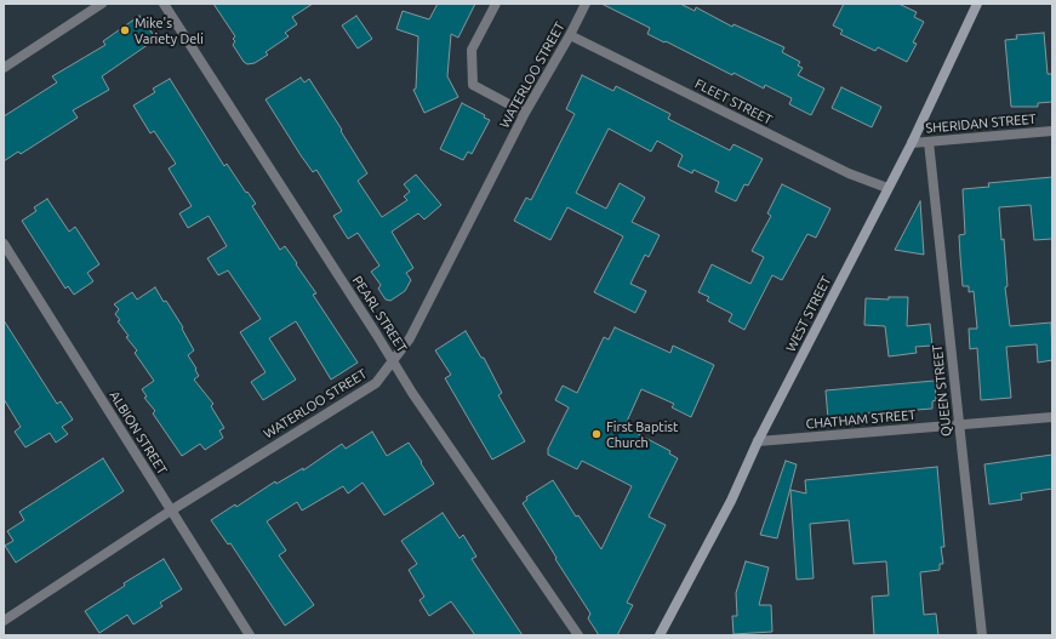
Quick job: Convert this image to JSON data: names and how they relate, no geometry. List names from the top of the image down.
{
  "streets": {
    "main road": ["WEST STREET"],
    "street": [
      "WATERLOO STREET",
      "FLEET STREET",
      "SHERIDAN STREET",
      "PEARL STREET",
      "QUEEN STREET",
      "CHATHAM STREET",
      "ALBION STREET"
    ]
  },
  "crossings": [
    ["WATERLOO STREET", "FLEET STREET"],
    ["WATERLOO STREET", "PEARL STREET"],
    ["WATERLOO STREET", "ALBION STREET"],
    ["FLEET STREET", "WEST STREET"],
    ["SHERIDAN STREET", "WEST STREET"],
    ["SHERIDAN STREET", "QUEEN STREET"],
    ["WEST STREET", "CHATHAM STREET"],
    ["QUEEN STREET", "CHATHAM STREET"]
  ],
  "places": ["Mike's Variety Deli", "First Baptist Church"]
}
